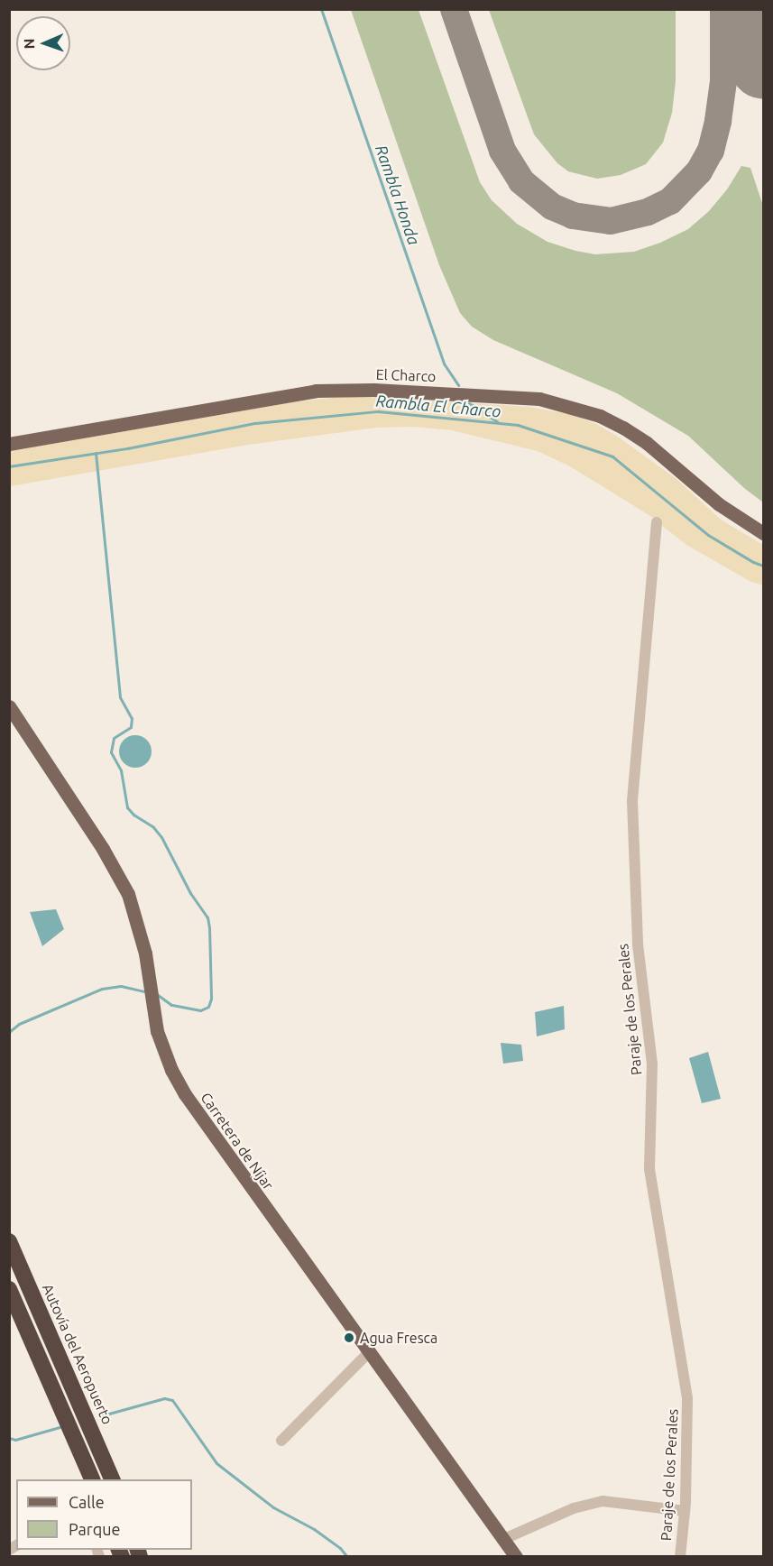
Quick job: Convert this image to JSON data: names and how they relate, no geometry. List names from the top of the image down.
{
  "streets": {
    "highway": ["Autovía del Aeropuerto"],
    "main road": ["El Charco", "Carretera de Níjar"],
    "street": ["Paraje de los Perales"]
  },
  "water": ["Rambla Honda", "Rambla El Charco"],
  "places": ["Agua Fresca"],
  "legend": ["Calle", "Parque"],
  "north": "left"
}
